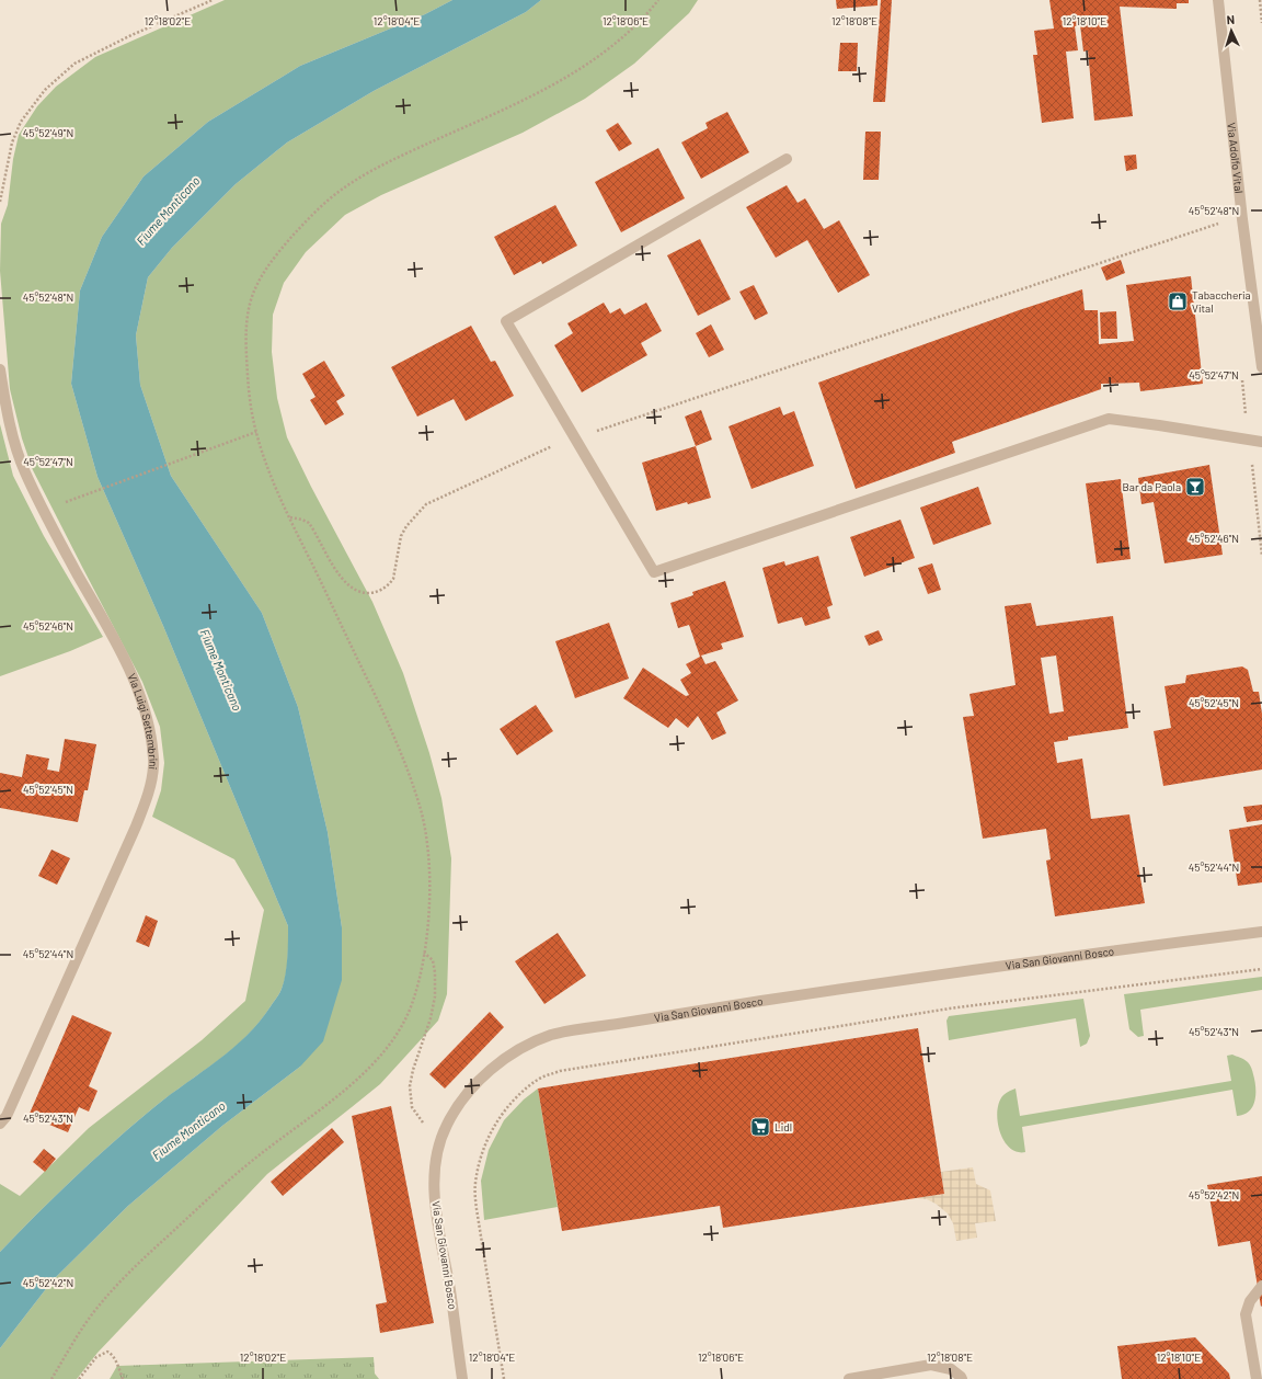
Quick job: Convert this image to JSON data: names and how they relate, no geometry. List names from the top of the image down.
{
  "streets": {
    "street": ["Via Adolfo Vital", "Via Luigi Settembrini", "Via San Giovanni Bosco"]
  },
  "water": ["Fiume Monticano"],
  "places": {
    "shop": ["Tabaccheria Vital"],
    "bar": ["Bar da Paola"],
    "supermarket": ["Lidl"]
  },
  "north": "top",
  "coordinates": [
    "12°18'02\"E",
    "12°18'04\"E",
    "12°18'06\"E",
    "12°18'08\"E",
    "12°18'10\"E",
    "45°52'49\"N",
    "45°52'48\"N",
    "45°52'47\"N",
    "45°52'46\"N",
    "45°52'45\"N",
    "45°52'44\"N",
    "45°52'43\"N",
    "45°52'42\"N"
  ]
}
